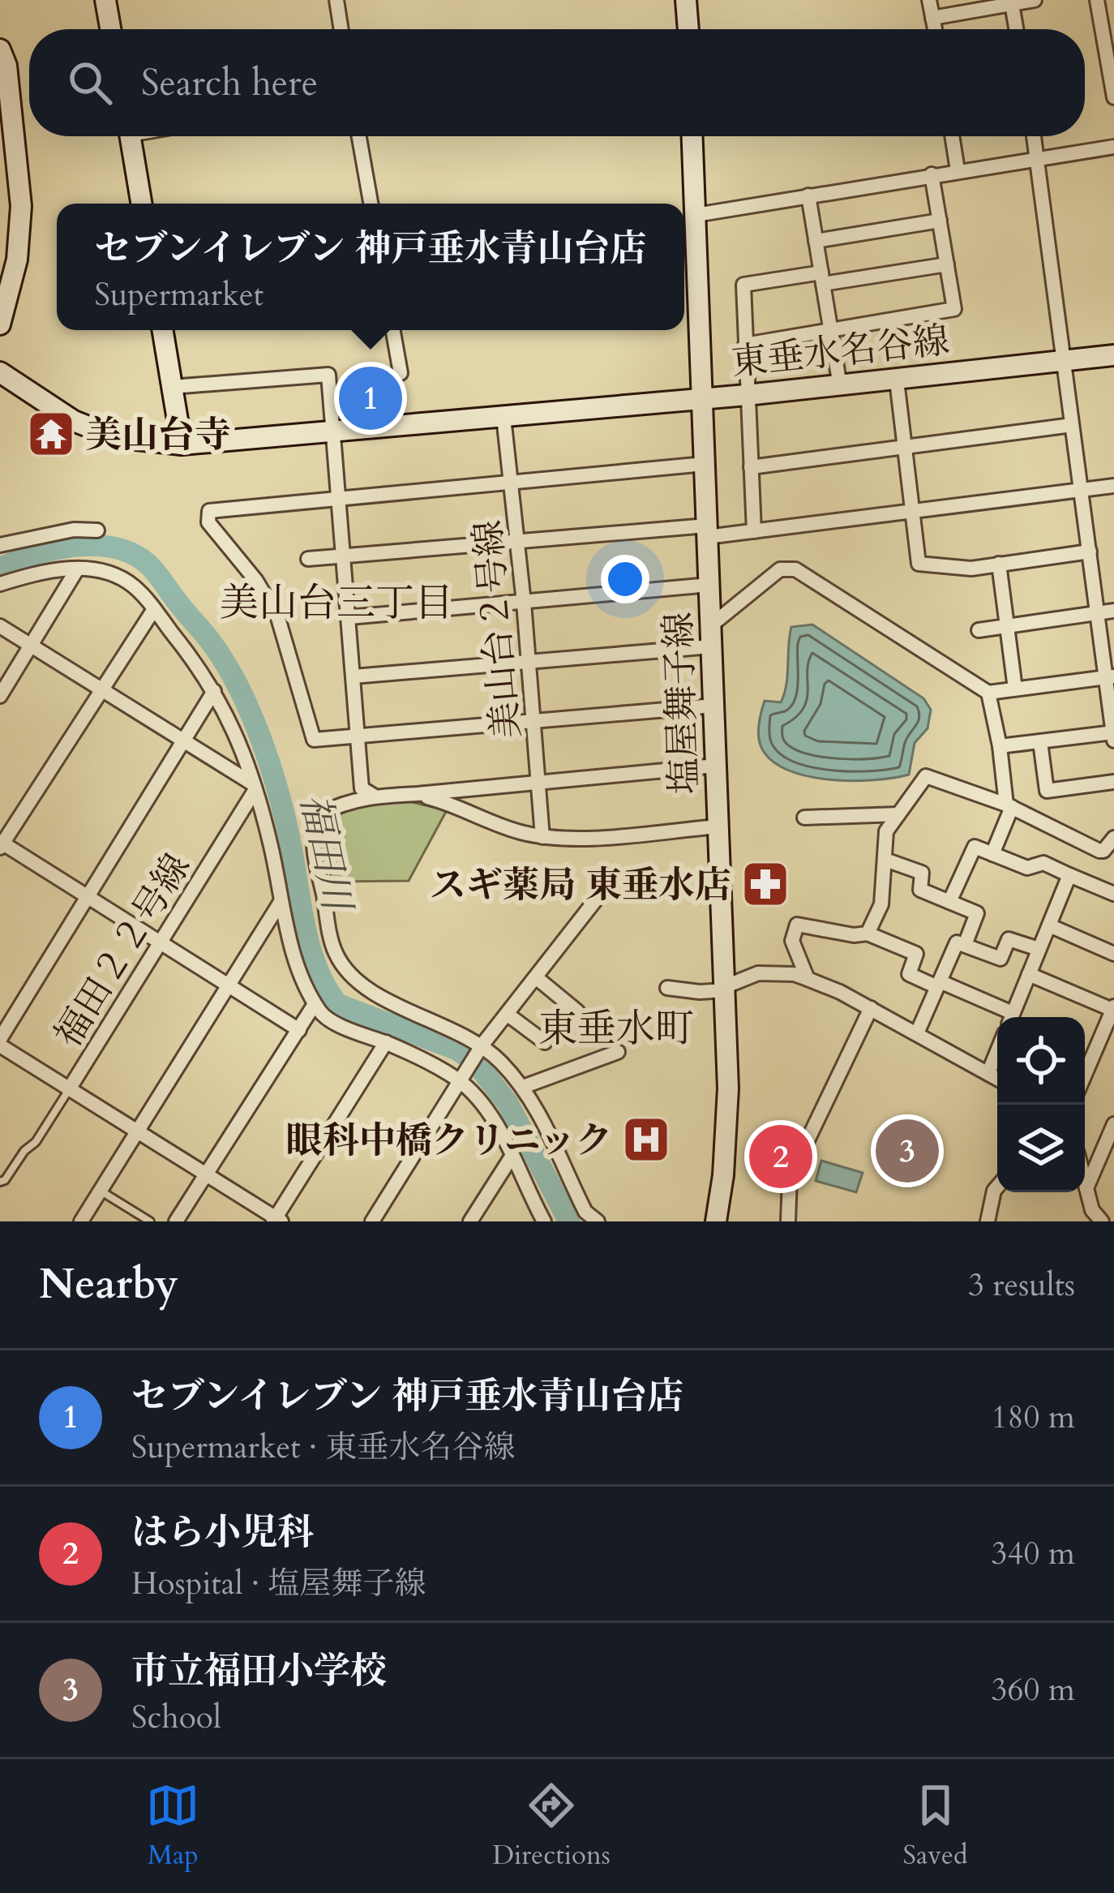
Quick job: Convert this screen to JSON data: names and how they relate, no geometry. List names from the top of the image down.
{
  "streets": {
    "street": [
      "東垂水名谷線",
      "美山台２号線",
      "塩屋舞子線",
      "福田２２号線"
    ]
  },
  "crossings": [
    ["東垂水名谷線", "美山台２号線"],
    ["東垂水名谷線", "塩屋舞子線"]
  ],
  "districts": ["美山台三丁目", "東垂水町"],
  "water": ["福田川"],
  "places": {
    "temple": ["美山台寺"],
    "pharmacy": ["スギ薬局 東垂水店"],
    "hospital": ["眼科中橋クリニック"]
  },
  "page": {
    "search": "Search here",
    "popup": ["セブンイレブン 神戸垂水青山台店", "Supermarket"],
    "pins": ["1", "3", "2"],
    "heading": ["Nearby", "3 results"],
    "list": [
      {
        "mark": "1",
        "name": "セブンイレブン 神戸垂水青山台店",
        "note": "Supermarket · 東垂水名谷線",
        "value": "180 m"
      },
      {
        "mark": "2",
        "name": "はら小児科",
        "note": "Hospital · 塩屋舞子線",
        "value": "340 m"
      },
      {
        "mark": "3",
        "name": "市立福田小学校",
        "note": "School",
        "value": "360 m"
      }
    ],
    "nav": ["Map", "Directions", "Saved"]
  }
}
